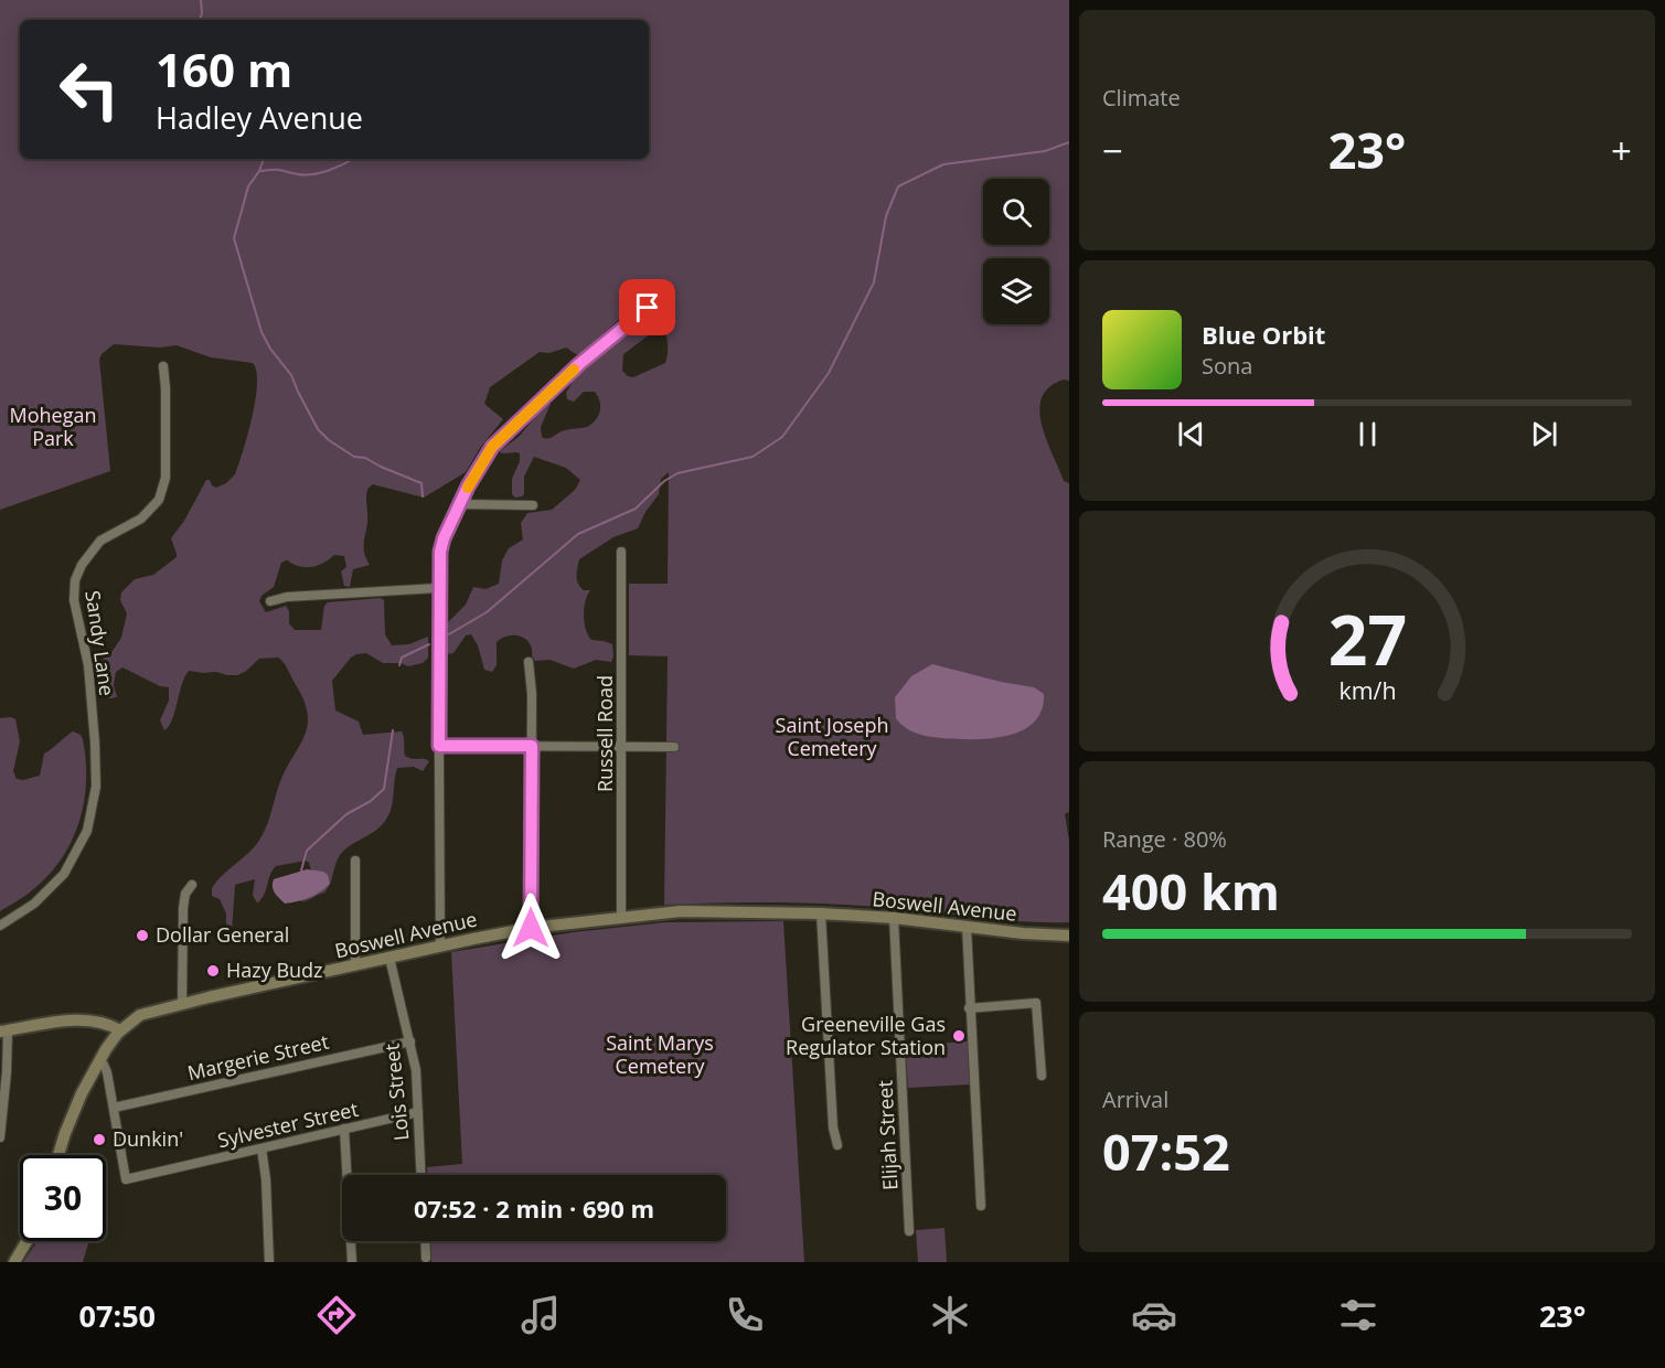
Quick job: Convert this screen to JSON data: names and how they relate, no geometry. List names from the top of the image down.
{
  "streets": {
    "main road": ["Boswell Avenue"],
    "street": [
      "Sandy Lane",
      "Russell Road",
      "Margerie Street",
      "Lois Street",
      "Sylvester Street",
      "Elijah Street"
    ]
  },
  "crossings": [
    ["Russell Road", "Boswell Avenue"],
    ["Boswell Avenue", "Lois Street"],
    ["Boswell Avenue", "Elijah Street"],
    ["Margerie Street", "Lois Street"],
    ["Margerie Street", "Sylvester Street"],
    ["Lois Street", "Sylvester Street"]
  ],
  "parks": ["Mohegan Park", "Saint Joseph Cemetery", "Saint Marys Cemetery"],
  "places": [
    "Dollar General",
    "Hazy Budz",
    "Greeneville Gas Regulator Station",
    "Dunkin'"
  ],
  "page": {
    "tile": [
      "Climate",
      ["Range · 80%", "400 km"],
      ["Arrival", "07:52"]
    ],
    "turn": ["160 m", "Hadley Avenue"],
    "heat": ["−", "23°", "+"],
    "song": ["Blue Orbit", "Sona"],
    "limit": "30",
    "trip": "07:52 · 2 min · 690 m",
    "tabs": ["07:50", "23°"],
    "gauge": ["27", "km/h"]
  }
}
